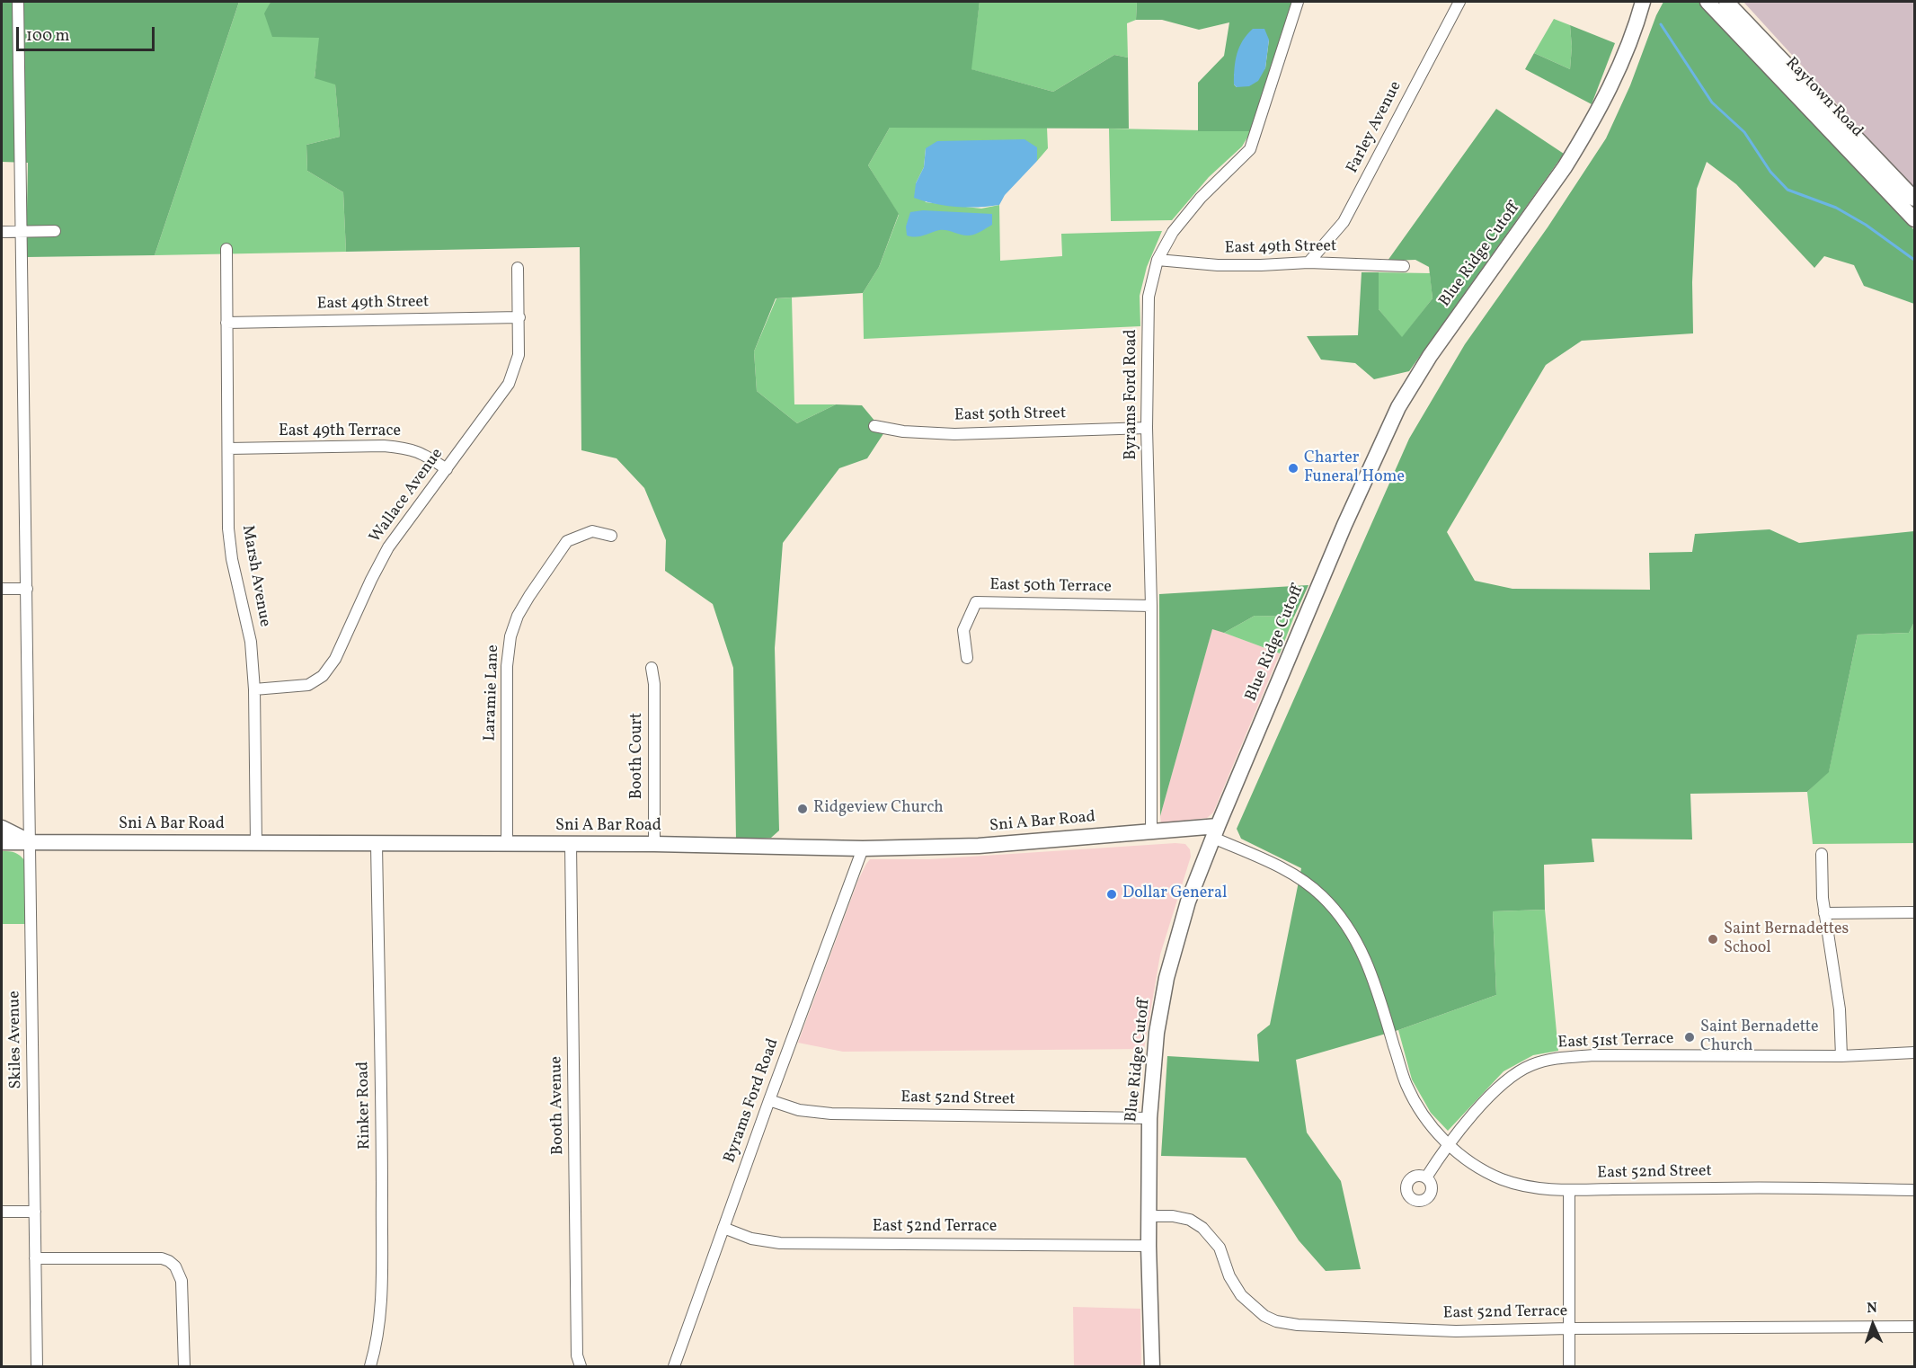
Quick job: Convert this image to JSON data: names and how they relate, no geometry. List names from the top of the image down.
{
  "streets": {
    "main road": ["Raytown Road", "Blue Ridge Cutoff", "Sni A Bar Road"],
    "street": [
      "Farley Avenue",
      "East 49th Street",
      "Byrams Ford Road",
      "East 50th Street",
      "East 49th Terrace",
      "Wallace Avenue",
      "Marsh Avenue",
      "East 50th Terrace",
      "Laramie Lane",
      "Booth Court",
      "Skiles Avenue",
      "East 51st Terrace",
      "East 52nd Street",
      "Rinker Road",
      "Booth Avenue",
      "East 52nd Terrace"
    ]
  },
  "crossings": [
    ["Farley Avenue", "East 49th Street"],
    ["East 49th Street", "Byrams Ford Road"],
    ["East 49th Street", "Wallace Avenue"],
    ["East 49th Street", "Marsh Avenue"],
    ["Blue Ridge Cutoff", "Sni A Bar Road"],
    ["Blue Ridge Cutoff", "East 52nd Street"],
    ["Blue Ridge Cutoff", "East 52nd Terrace"],
    ["Byrams Ford Road", "East 50th Street"],
    ["Byrams Ford Road", "East 50th Terrace"],
    ["Byrams Ford Road", "Sni A Bar Road"],
    ["Byrams Ford Road", "East 52nd Street"],
    ["Byrams Ford Road", "East 52nd Terrace"],
    ["East 49th Terrace", "Wallace Avenue"],
    ["East 49th Terrace", "Marsh Avenue"],
    ["Wallace Avenue", "Marsh Avenue"],
    ["Marsh Avenue", "Sni A Bar Road"],
    ["Laramie Lane", "Sni A Bar Road"],
    ["Booth Court", "Sni A Bar Road"],
    ["Sni A Bar Road", "Skiles Avenue"],
    ["Sni A Bar Road", "East 51st Terrace"],
    ["Sni A Bar Road", "East 52nd Street"],
    ["Sni A Bar Road", "Rinker Road"],
    ["Sni A Bar Road", "Booth Avenue"],
    ["East 51st Terrace", "East 52nd Street"]
  ],
  "places": [
    "Charter Funeral Home",
    "Ridgeview Church",
    "Dollar General",
    "Saint Bernadettes School",
    "Saint Bernadette Church"
  ],
  "scale_bar": "100 m",
  "north": "top"
}
